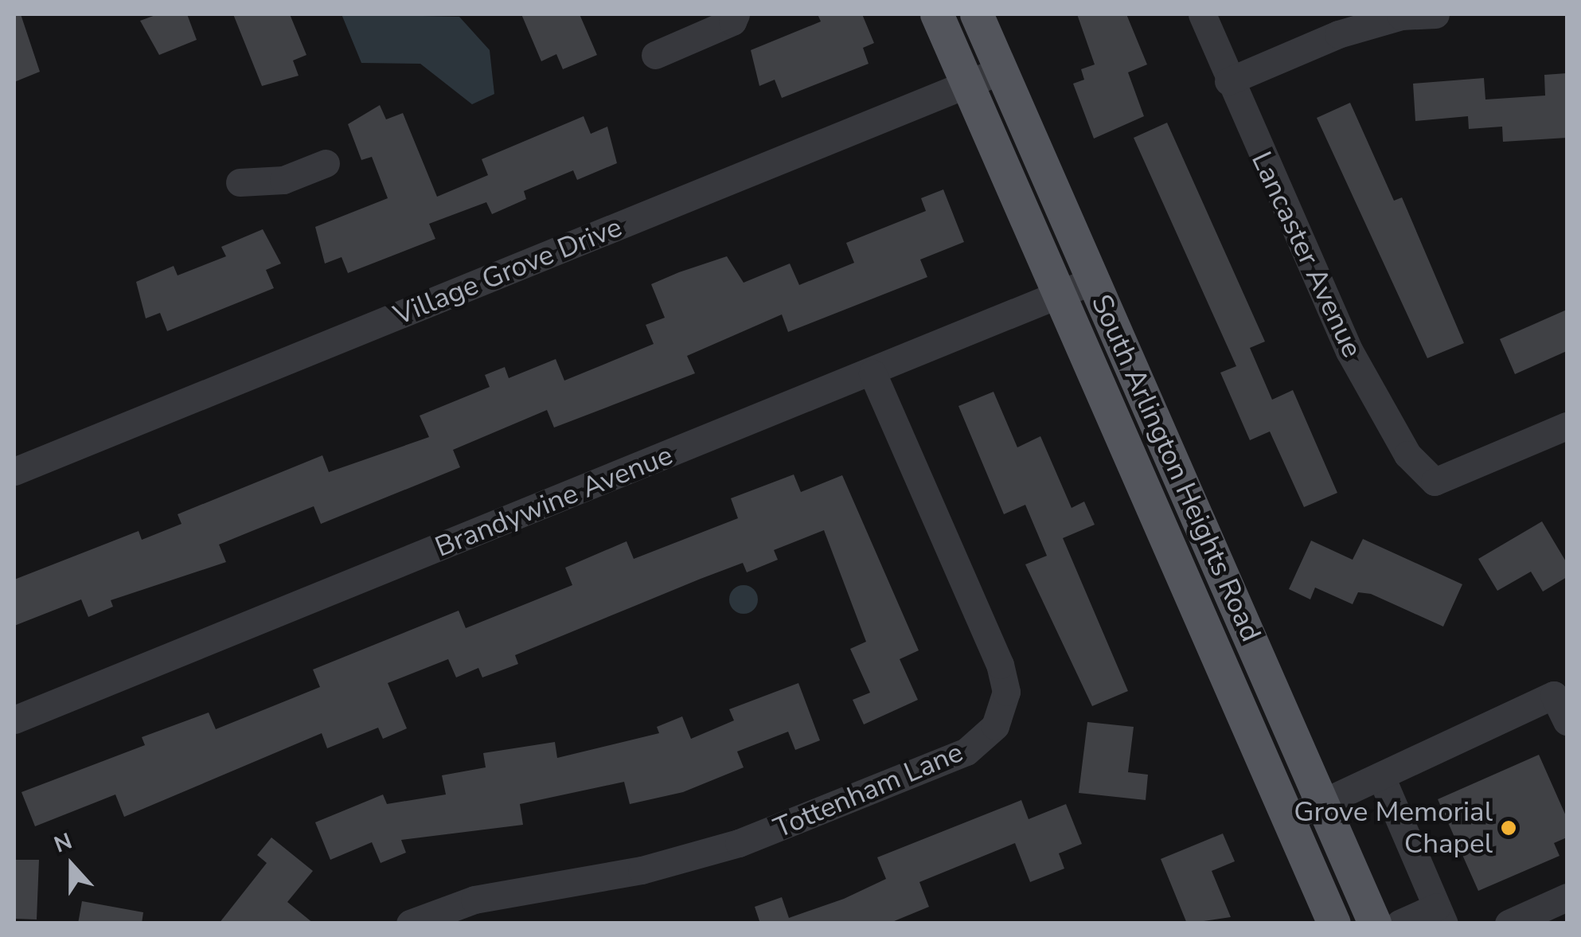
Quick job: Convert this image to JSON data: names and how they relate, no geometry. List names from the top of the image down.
{
  "streets": {
    "main road": ["South Arlington Heights Road"],
    "street": [
      "Lancaster Avenue",
      "Village Grove Drive",
      "Brandywine Avenue",
      "Tottenham Lane"
    ]
  },
  "crossings": [
    ["Village Grove Drive", "South Arlington Heights Road"],
    ["South Arlington Heights Road", "Brandywine Avenue"],
    ["Brandywine Avenue", "Tottenham Lane"]
  ],
  "places": ["Grove Memorial Chapel"],
  "north": "top"
}
